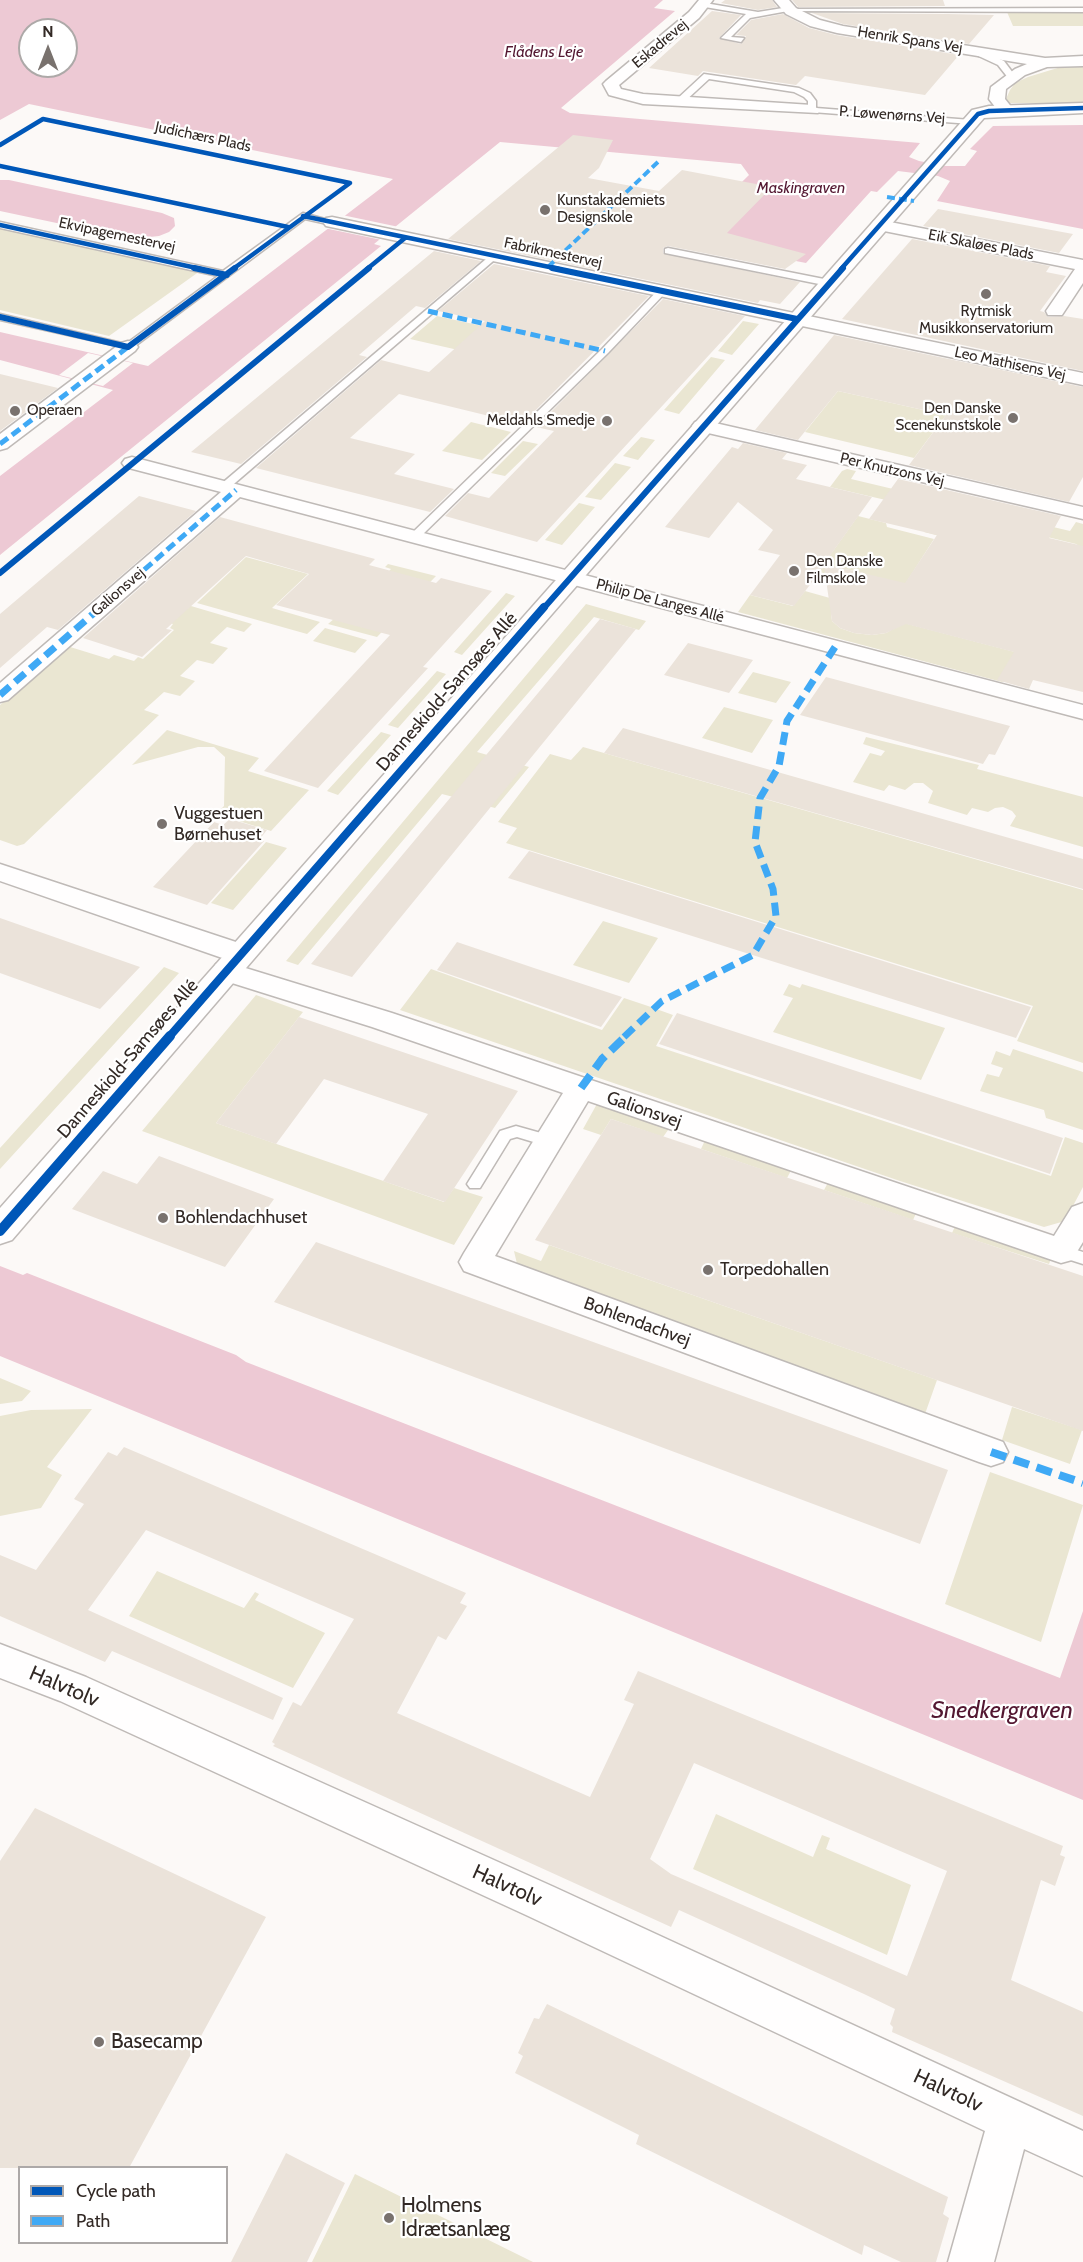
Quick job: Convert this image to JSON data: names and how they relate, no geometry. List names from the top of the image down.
{
  "streets": {
    "street": [
      "Henrik Spans Vej",
      "Eskadrevej",
      "P. Løwenørns Vej",
      "Eik Skaløes Plads",
      "Fabrikmestervej",
      "Leo Mathisens Vej",
      "Per Knutzons Vej",
      "Galionsvej",
      "Philip De Langes Allé",
      "Danneskiold-Samsøes Allé",
      "Bohlendachvej",
      "Halvtolv"
    ],
    "lane": ["Ekvipagemestervej"],
    "cycle path": ["Judichærs Plads"]
  },
  "crossings": [
    ["Eskadrevej", "P. Løwenørns Vej"],
    ["P. Løwenørns Vej", "Danneskiold-Samsøes Allé"],
    ["Ekvipagemestervej", "Fabrikmestervej"],
    ["Eik Skaløes Plads", "Danneskiold-Samsøes Allé"],
    ["Fabrikmestervej", "Leo Mathisens Vej"],
    ["Fabrikmestervej", "Danneskiold-Samsøes Allé"],
    ["Leo Mathisens Vej", "Danneskiold-Samsøes Allé"],
    ["Per Knutzons Vej", "Danneskiold-Samsøes Allé"],
    ["Galionsvej", "Philip De Langes Allé"],
    ["Galionsvej", "Danneskiold-Samsøes Allé"],
    ["Galionsvej", "Bohlendachvej"],
    ["Philip De Langes Allé", "Danneskiold-Samsøes Allé"]
  ],
  "water": ["Flådens Leje", "Maskingraven", "Snedkergraven"],
  "places": [
    "Kunstakademiets Designskole",
    "Rytmisk Musikkonservatorium",
    "Operaen",
    "Den Danske Scenekunstskole",
    "Meldahls Smedje",
    "Den Danske Filmskole",
    "Vuggestuen Børnehuset",
    "Bohlendachhuset",
    "Torpedohallen",
    "Basecamp",
    "Holmens Idrætsanlæg"
  ],
  "legend": ["Cycle path", "Path"],
  "north": "top"
}
